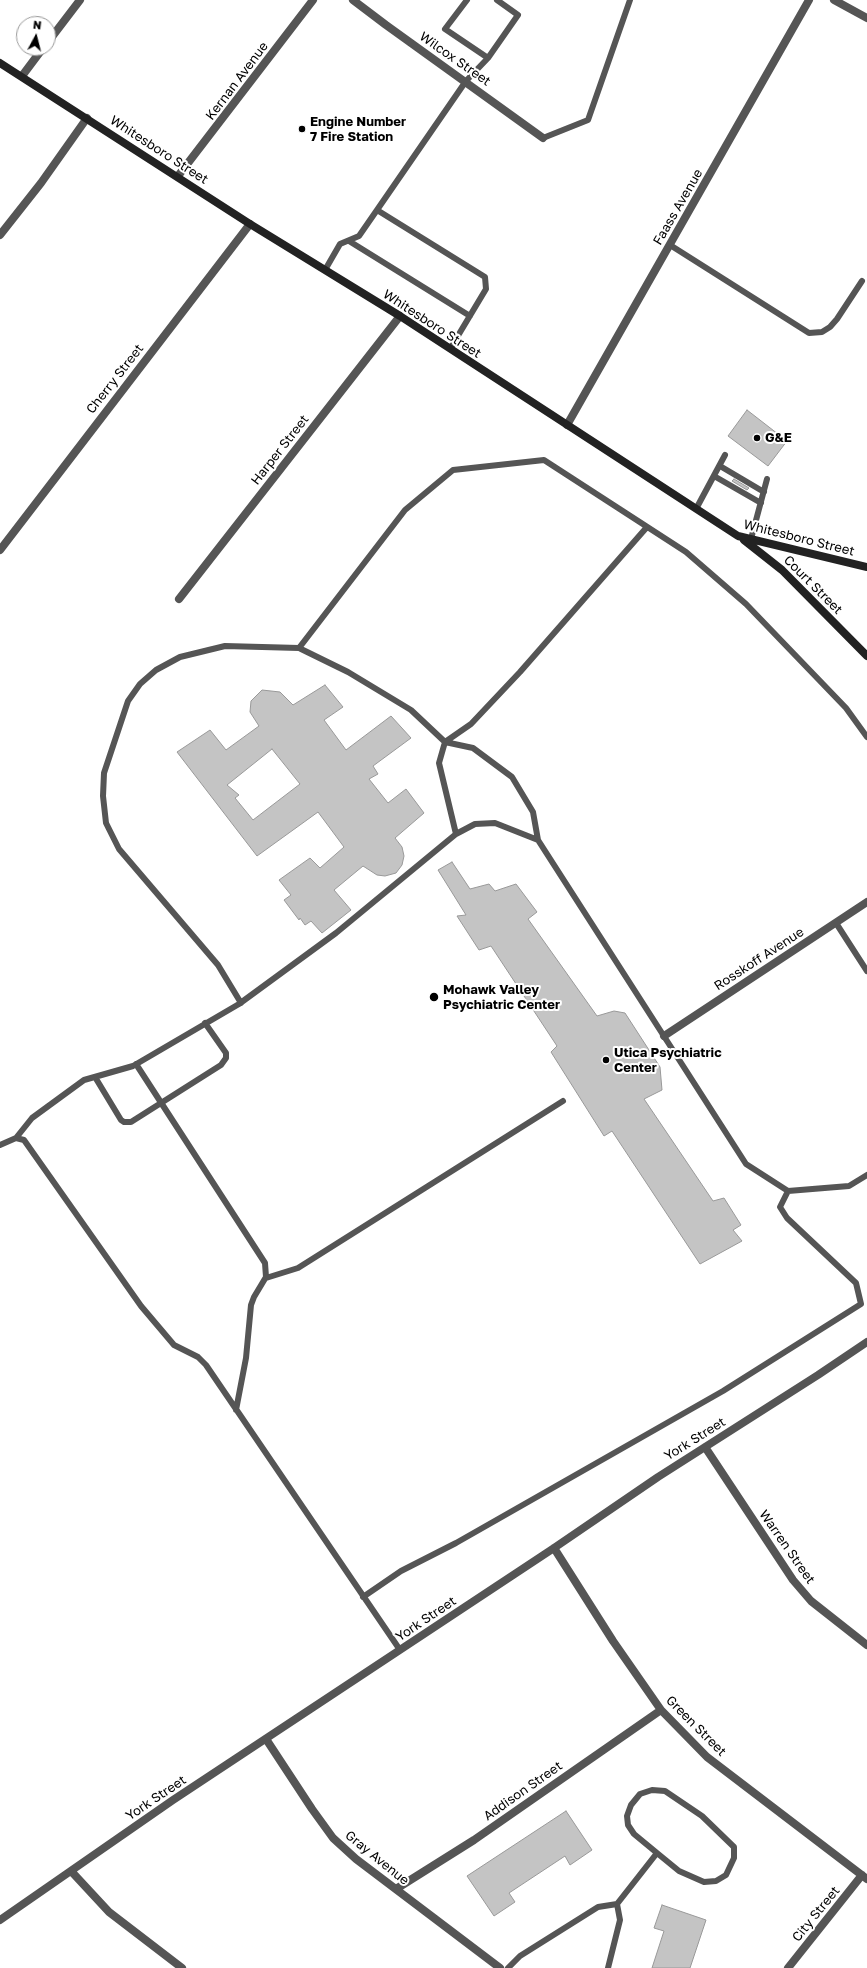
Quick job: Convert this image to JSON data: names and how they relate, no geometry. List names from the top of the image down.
{
  "streets": {
    "street": [
      "Wilcox Street",
      "Kernan Avenue",
      "Whitesboro Street",
      "Faass Avenue",
      "Cherry Street",
      "Harper Street",
      "Court Street",
      "Rosskoff Avenue",
      "York Street",
      "Warren Street",
      "Green Street",
      "Addison Street",
      "Gray Avenue",
      "City Street"
    ]
  },
  "crossings": [
    ["Kernan Avenue", "Whitesboro Street"],
    ["Whitesboro Street", "Faass Avenue"],
    ["Whitesboro Street", "Cherry Street"],
    ["Whitesboro Street", "Harper Street"],
    ["Whitesboro Street", "Court Street"],
    ["York Street", "Warren Street"],
    ["York Street", "Green Street"],
    ["York Street", "Gray Avenue"],
    ["Green Street", "Addison Street"],
    ["Green Street", "City Street"],
    ["Addison Street", "Gray Avenue"]
  ],
  "places": [
    "Engine Number 7 Fire Station",
    "G&E",
    "Mohawk Valley Psychiatric Center",
    "Utica Psychiatric Center"
  ],
  "north": "top"
}
